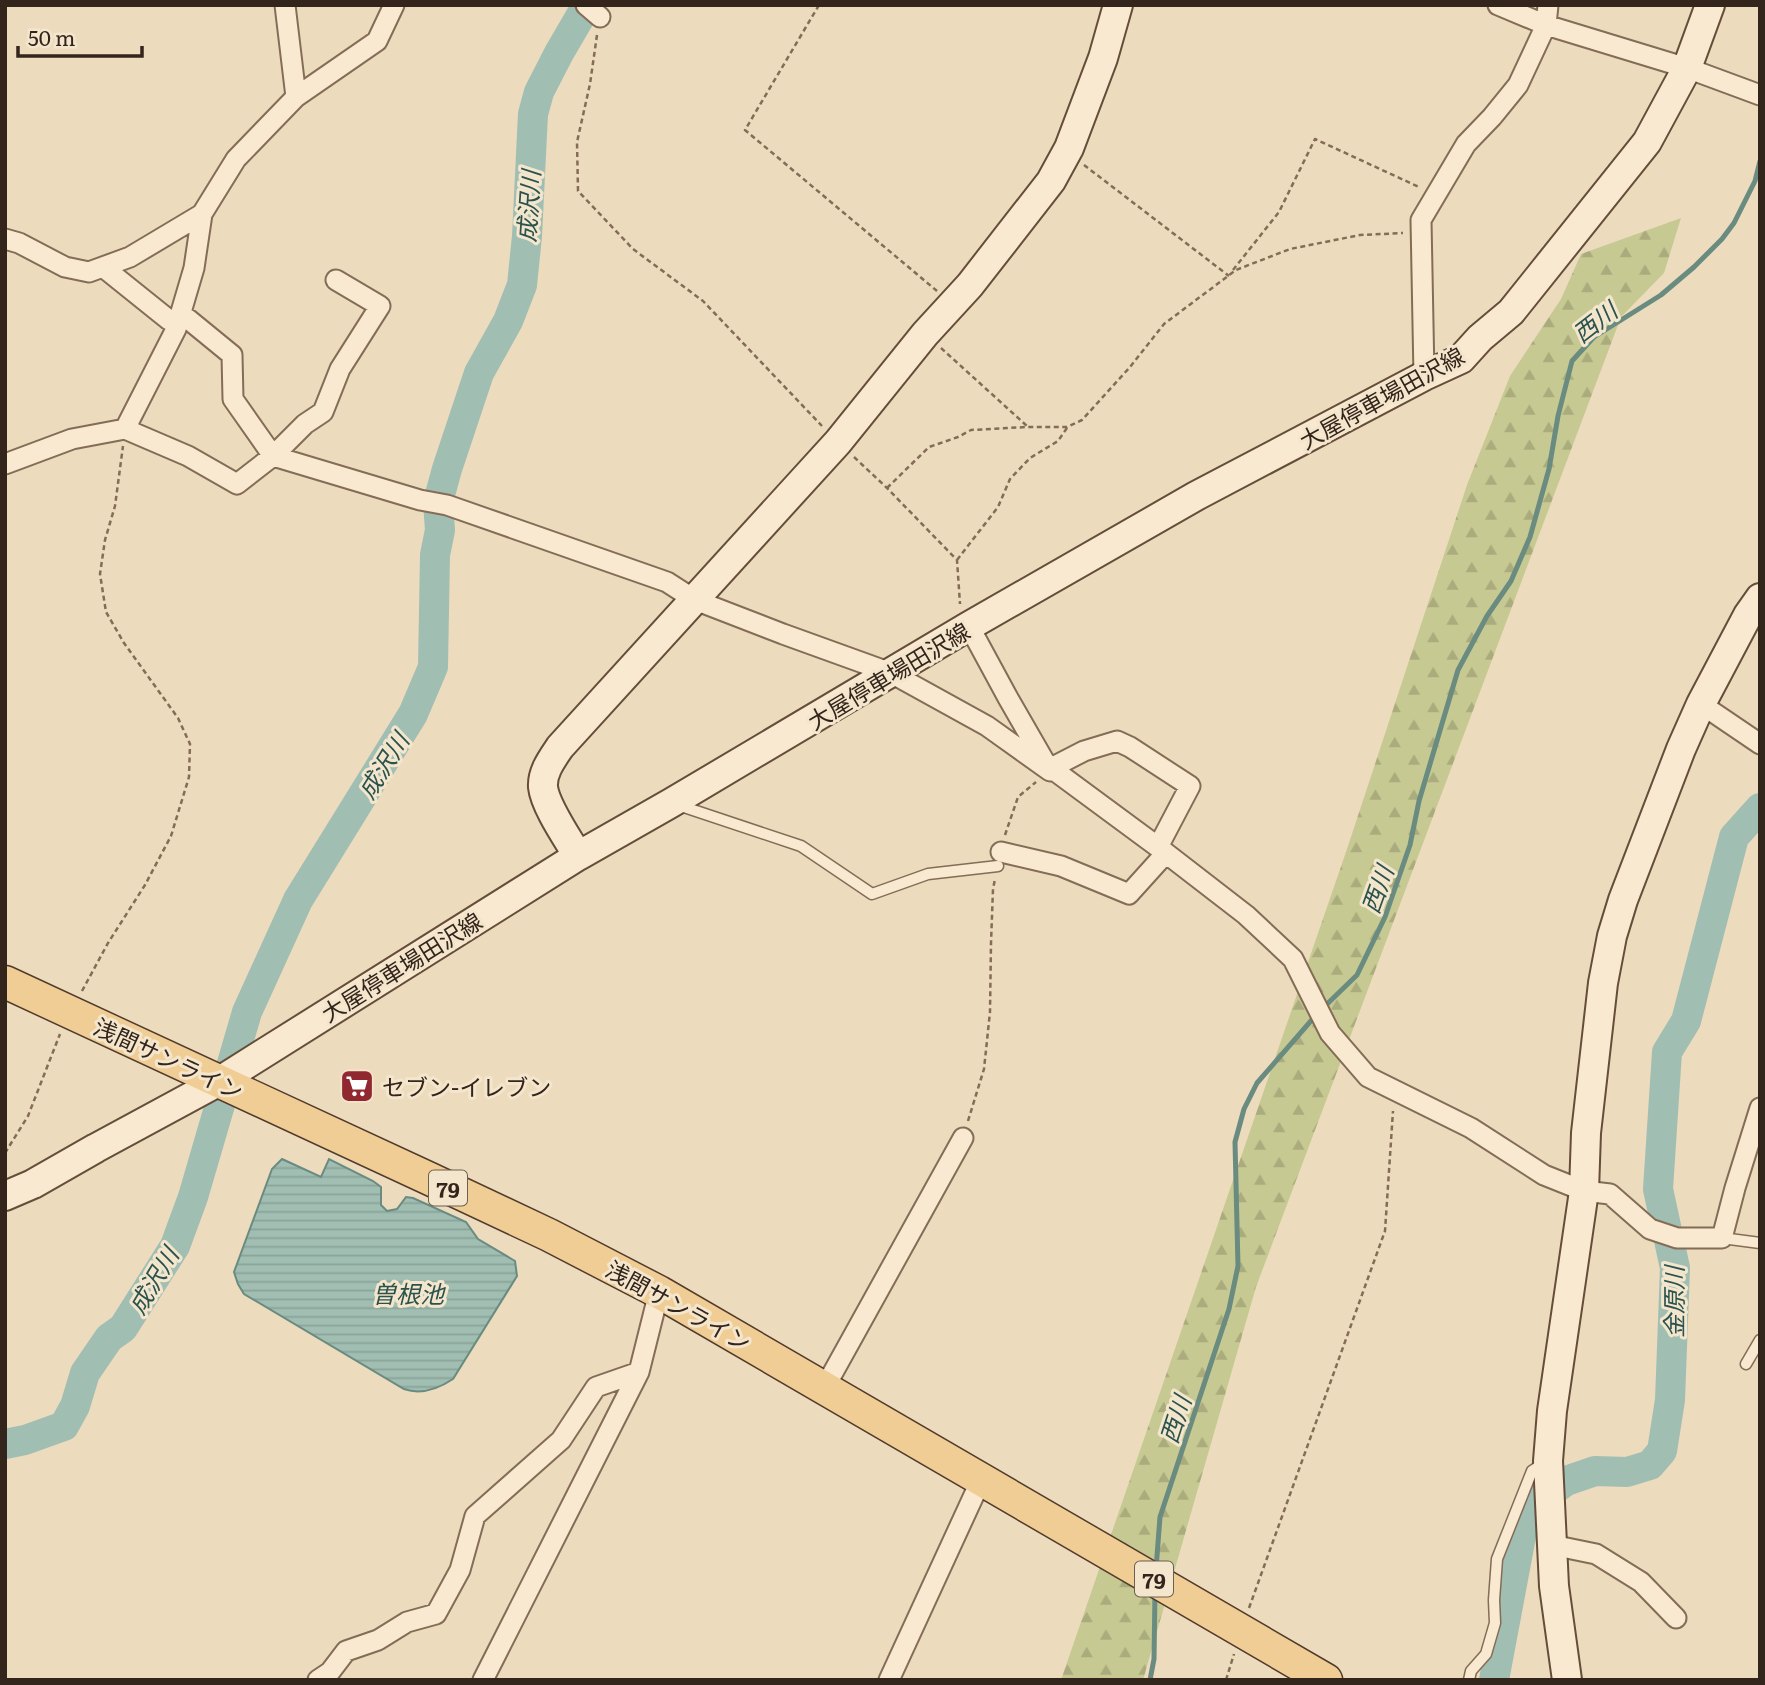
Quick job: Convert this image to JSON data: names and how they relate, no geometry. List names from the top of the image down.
{
  "streets": {
    "main road": ["浅間サンライン", "79"],
    "street": ["大屋停車場田沢線"]
  },
  "crossings": [
    ["大屋停車場田沢線", "浅間サンライン"]
  ],
  "water": [
    "成沢川",
    "西川",
    "曽根池",
    "金原川"
  ],
  "places": {
    "supermarket": ["セブン-イレブン"]
  },
  "scale_bar": "50 m"
}
